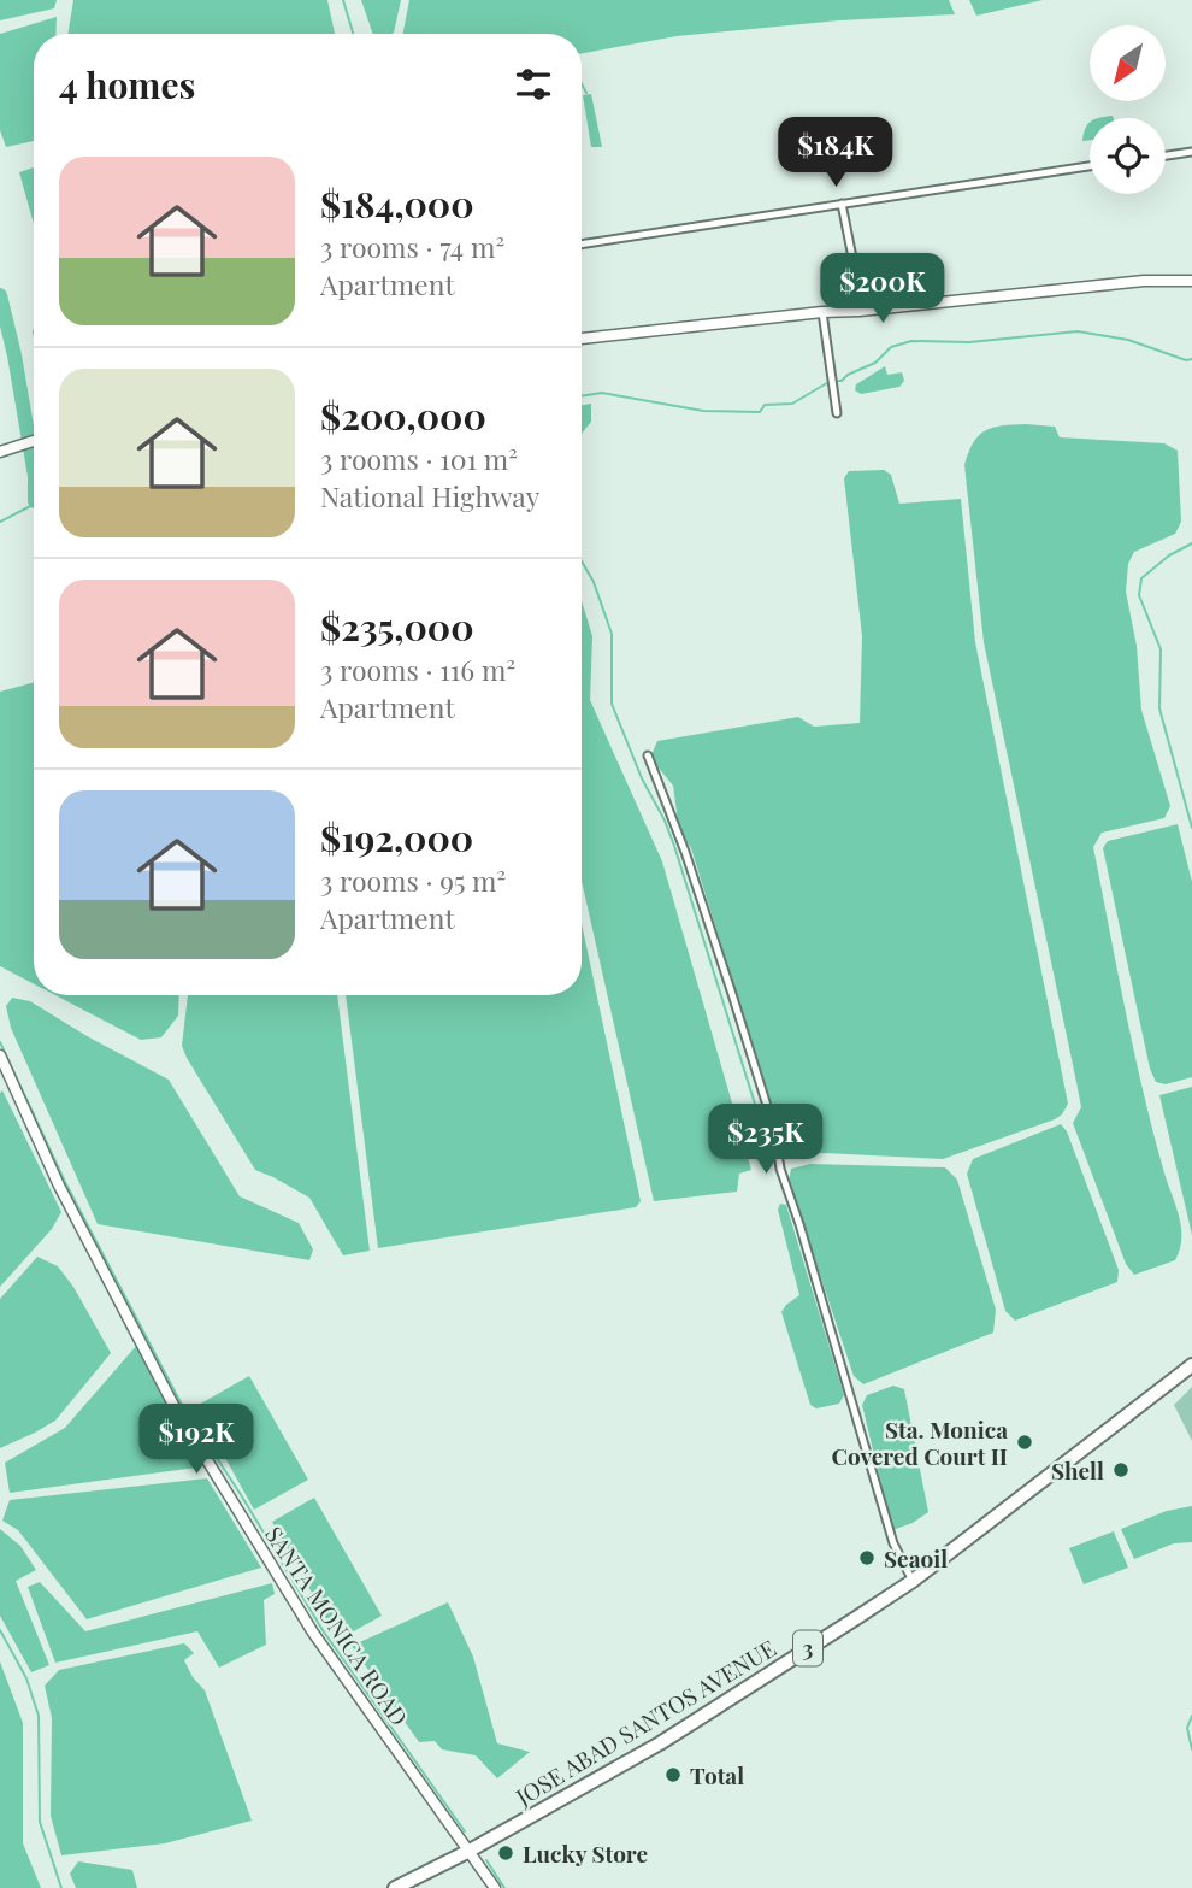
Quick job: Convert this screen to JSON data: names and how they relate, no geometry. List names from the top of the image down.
{
  "streets": {
    "highway": ["3", "JOSE ABAD SANTOS AVENUE"],
    "street": ["SANTA MONICA ROAD"]
  },
  "crossings": [
    ["SANTA MONICA ROAD", "JOSE ABAD SANTOS AVENUE"]
  ],
  "places": [
    "Sta. Monica Covered Court II",
    "Shell",
    "Seaoil",
    "Total",
    "Lucky Store"
  ],
  "north": "bottom left",
  "page": {
    "heading": "4 homes",
    "price": [
      "$184K",
      "$200K",
      "$235K",
      "$192K"
    ],
    "list": [
      {
        "name": "$184,000",
        "note": "3 rooms · 74 m² · Apartment"
      },
      {
        "name": "$200,000",
        "note": "3 rooms · 101 m² · National Highway"
      },
      {
        "name": "$235,000",
        "note": "3 rooms · 116 m² · Apartment"
      },
      {
        "name": "$192,000",
        "note": "3 rooms · 95 m² · Apartment"
      }
    ]
  }
}
